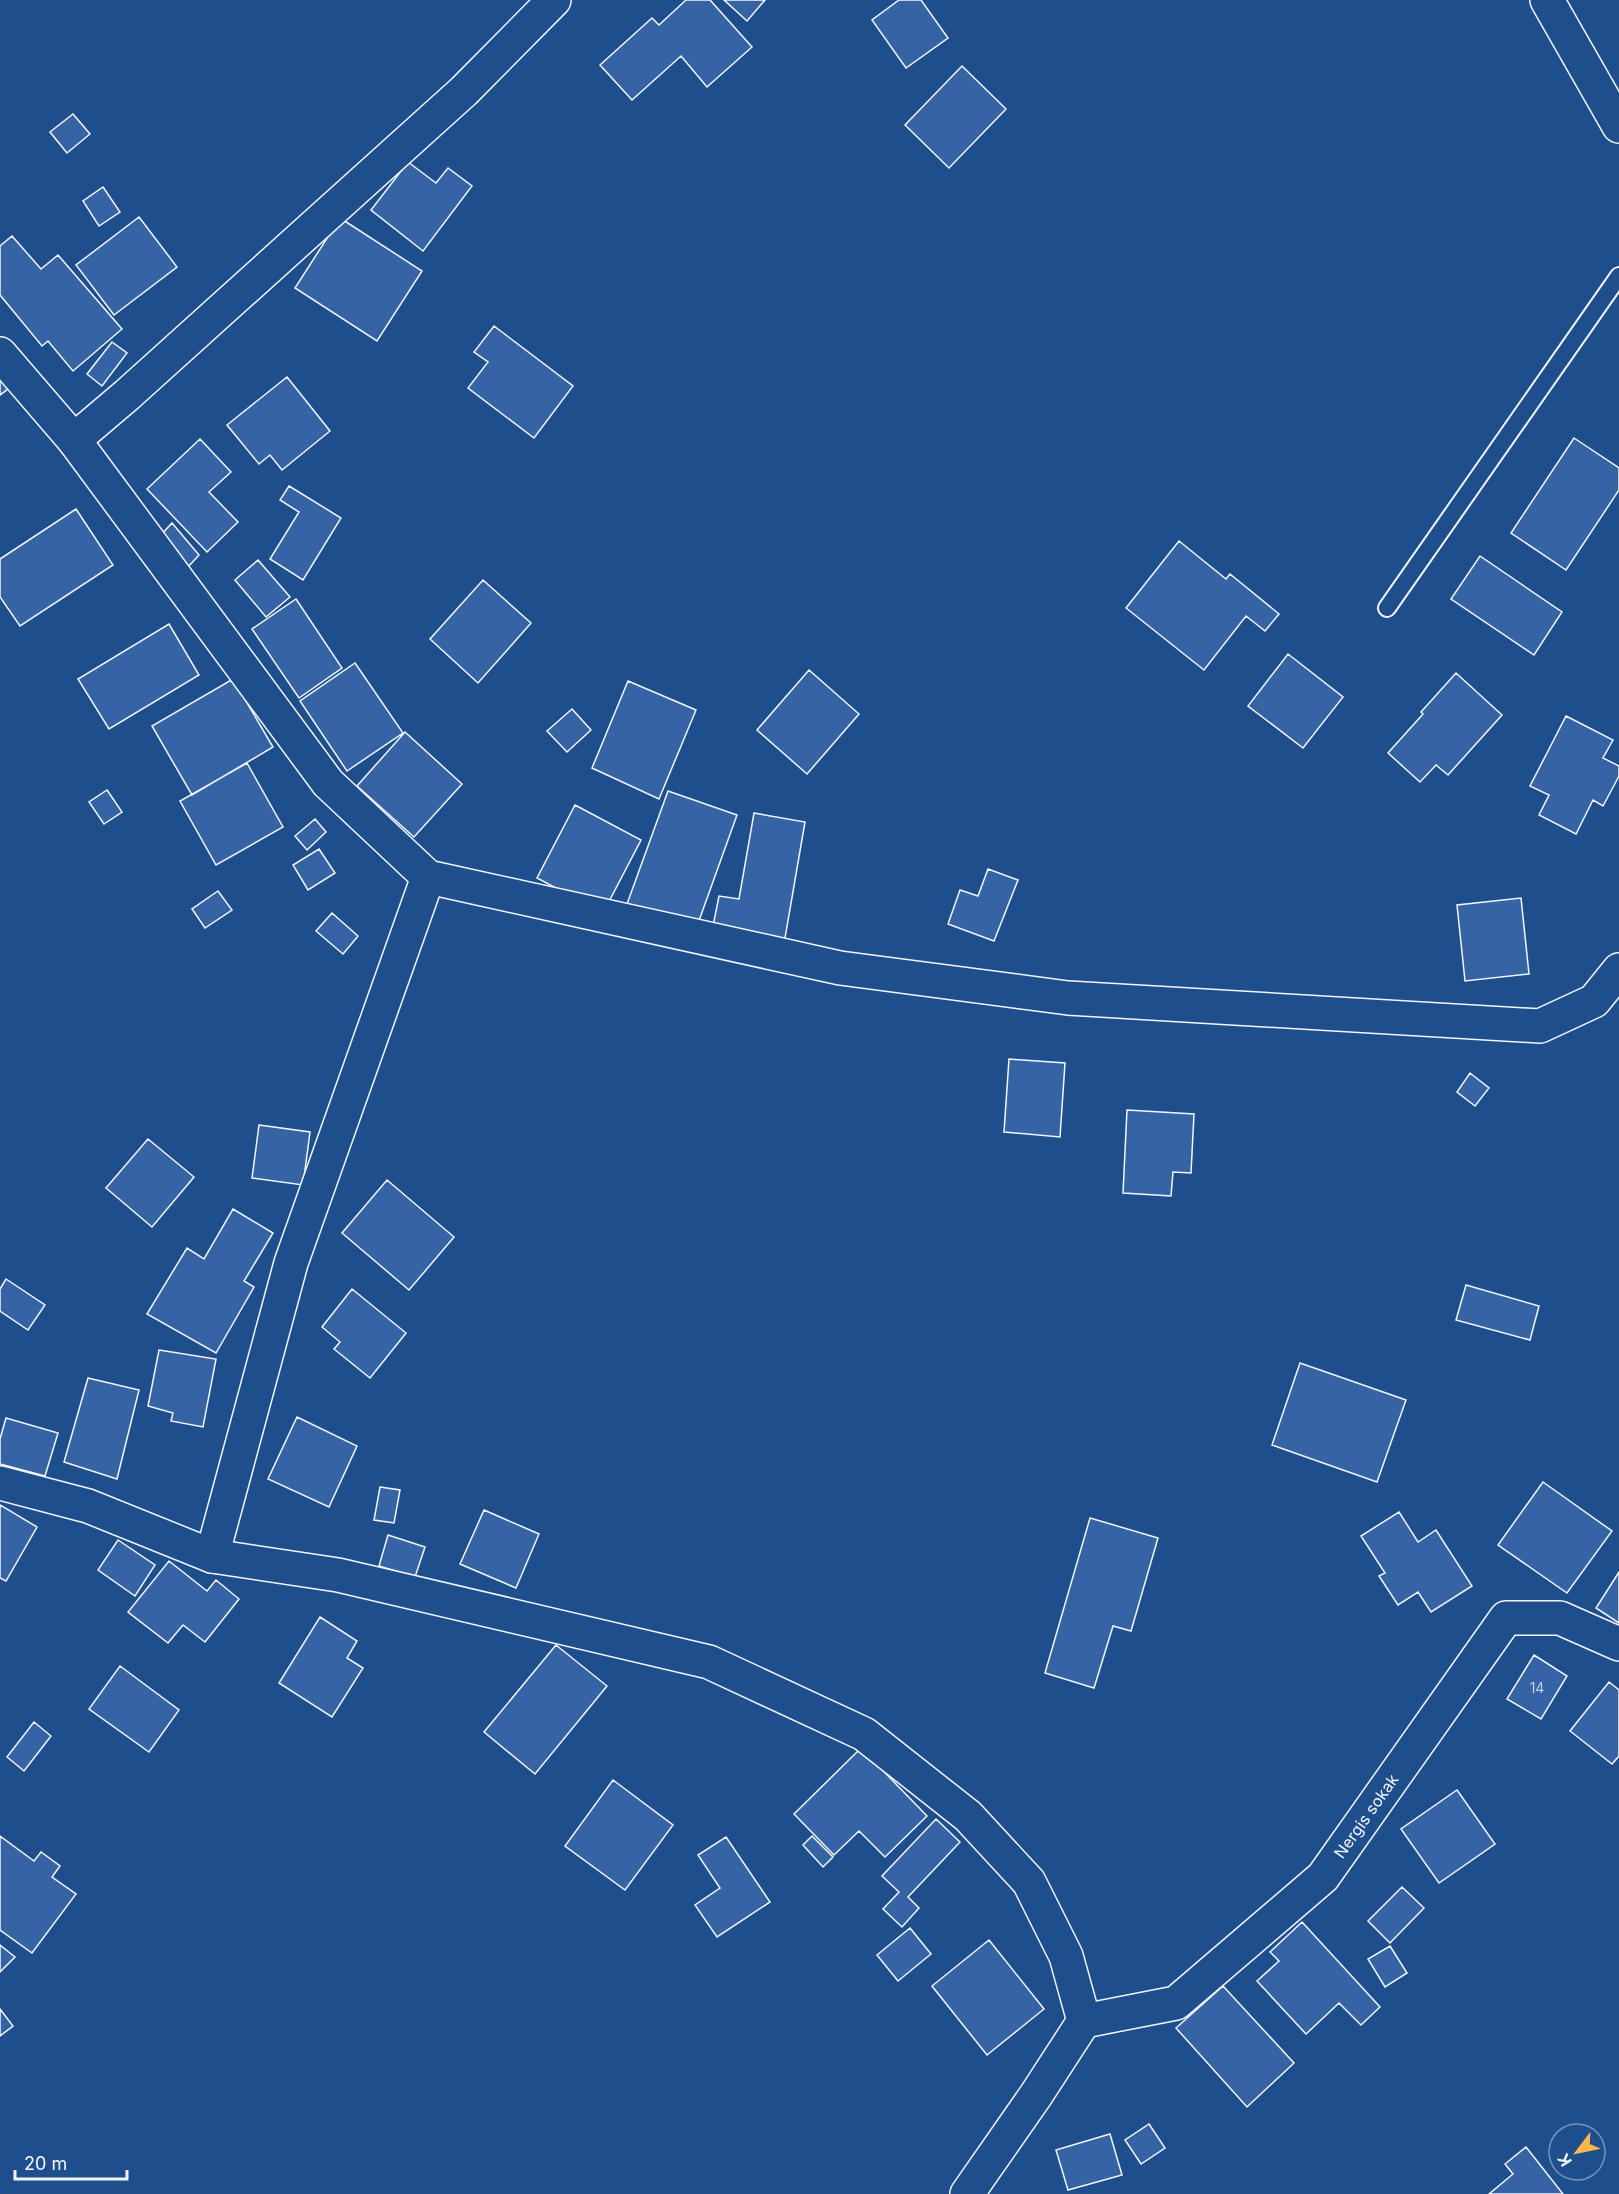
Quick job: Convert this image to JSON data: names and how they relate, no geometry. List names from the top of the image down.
{
  "streets": {
    "street": ["Nergis sokak"]
  },
  "house_numbers": ["14"],
  "scale_bar": "20 m",
  "north": "bottom left"
}
